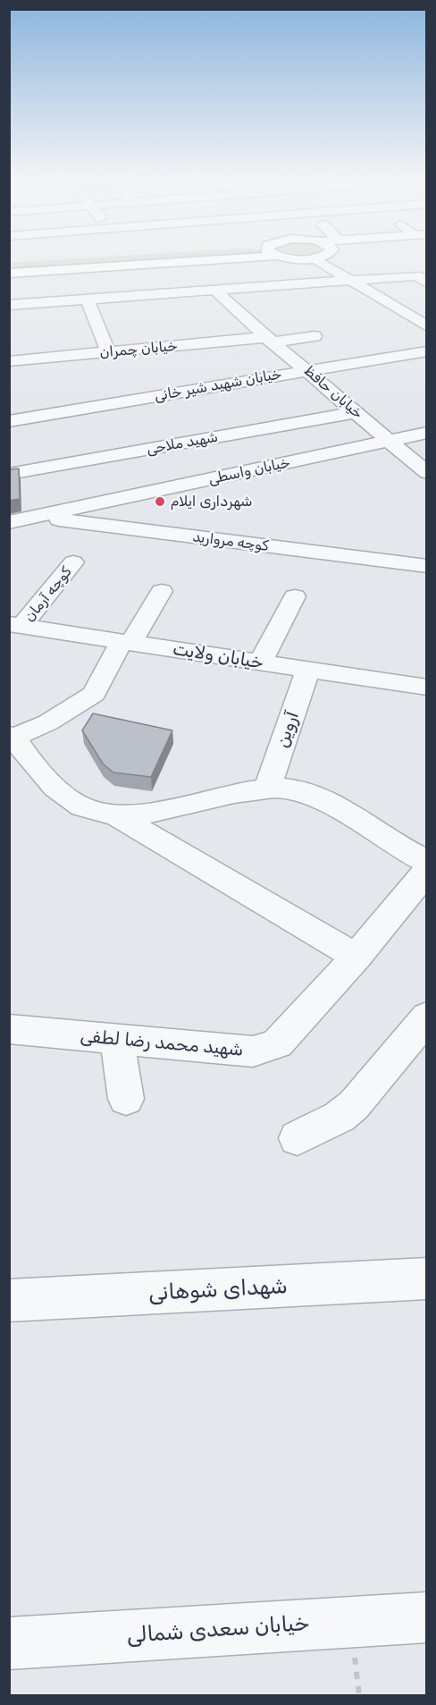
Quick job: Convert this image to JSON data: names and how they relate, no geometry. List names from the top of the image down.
{
  "streets": {
    "street": [
      "خیابان چمران",
      "خیابان شهید شیر خانی",
      "خیابان حافظ",
      "شهید ملاحی",
      "خیابان واسطی",
      "کوچه مروارید",
      "کوچه آرمان",
      "خیابان ولایت",
      "آروین",
      "شهید محمد رضا لطفی",
      "شهدای شوهانی",
      "خیابان سعدی شمالی"
    ]
  },
  "crossings": [
    ["خیابان چمران", "خیابان حافظ"],
    ["خیابان شهید شیر خانی", "خیابان حافظ"],
    ["خیابان حافظ", "شهید ملاحی"],
    ["خیابان حافظ", "خیابان واسطی"],
    ["خیابان واسطی", "کوچه مروارید"],
    ["کوچه آرمان", "خیابان ولایت"],
    ["خیابان ولایت", "آروین"]
  ],
  "places": ["شهرداری ایلام"]
}
